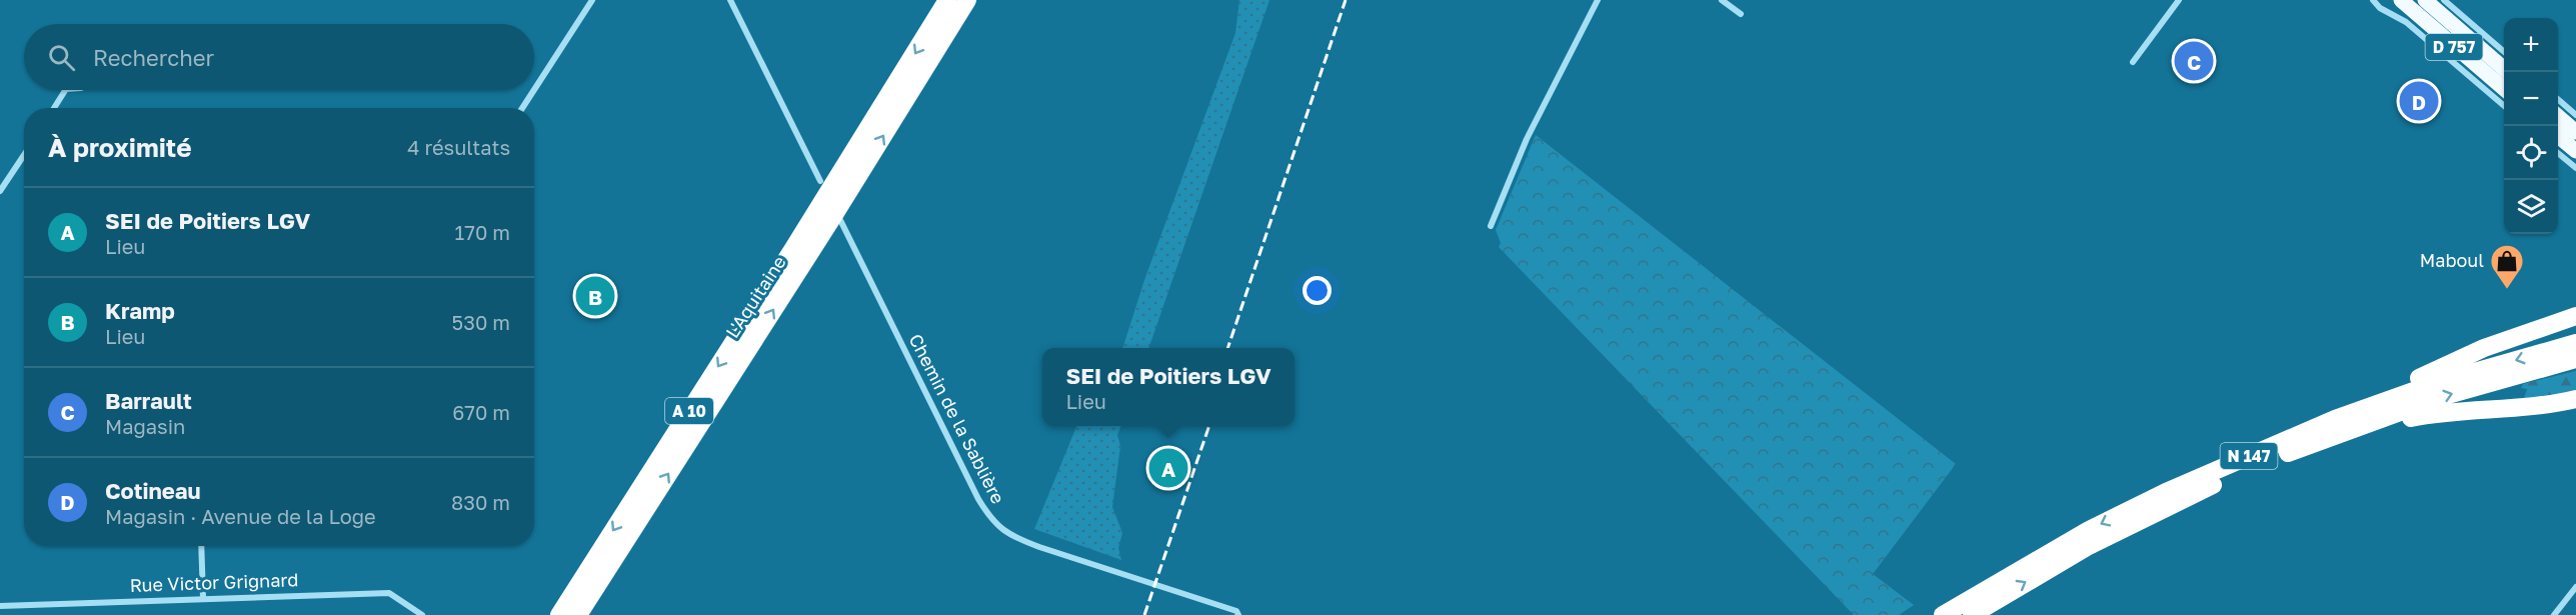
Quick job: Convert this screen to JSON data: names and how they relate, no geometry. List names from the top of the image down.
{
  "streets": {
    "highway": ["L'Aquitaine", "A 10", "N 147"],
    "main road": ["D 757"],
    "street": ["Chemin de la Sablière", "Rue Victor Grignard"]
  },
  "places": {
    "shop": ["Maboul"]
  },
  "page": {
    "map_buttons": ["+", "−"],
    "search": "Rechercher",
    "pins": [
      "C",
      "D",
      "B",
      "A"
    ],
    "heading": ["À proximité", "4 résultats"],
    "list": [
      {
        "mark": "A",
        "name": "SEI de Poitiers LGV",
        "note": "Lieu",
        "value": "170 m"
      },
      {
        "mark": "B",
        "name": "Kramp",
        "note": "Lieu",
        "value": "530 m"
      },
      {
        "mark": "C",
        "name": "Barrault",
        "note": "Magasin",
        "value": "670 m"
      },
      {
        "mark": "D",
        "name": "Cotineau",
        "note": "Magasin · Avenue de la Loge",
        "value": "830 m"
      }
    ],
    "popup": ["SEI de Poitiers LGV", "Lieu"]
  }
}
